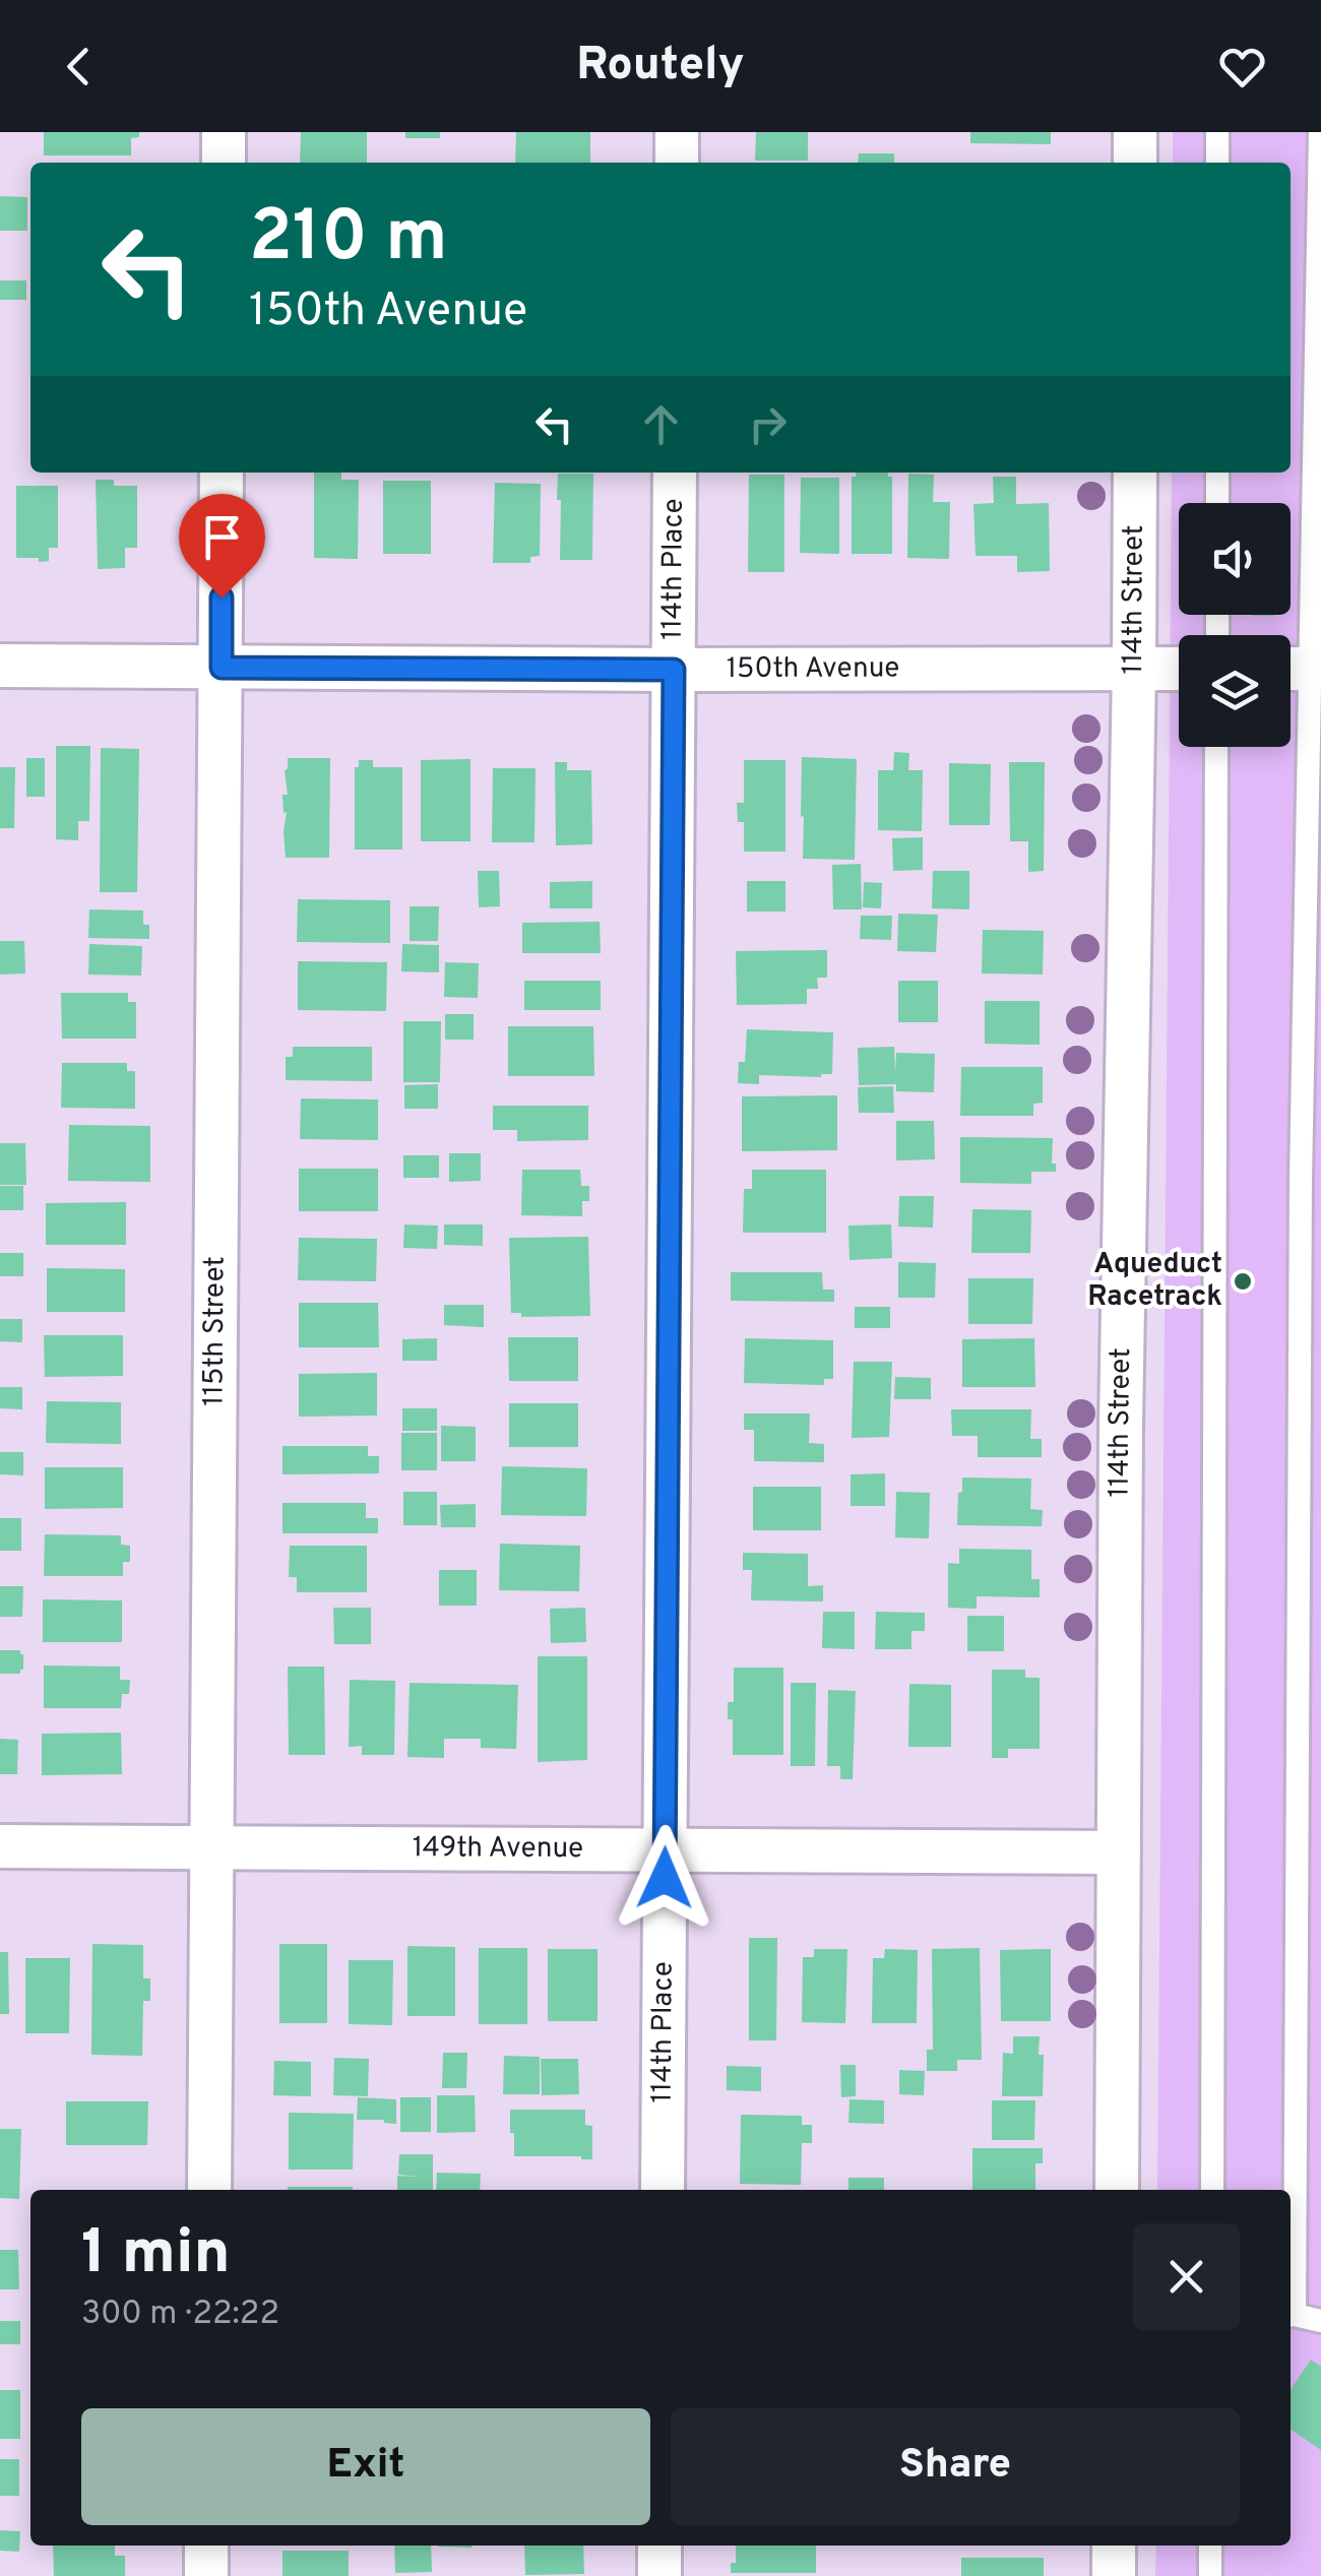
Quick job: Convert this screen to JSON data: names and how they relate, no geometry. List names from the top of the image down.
{
  "streets": {
    "street": [
      "114th Place",
      "114th Street",
      "150th Avenue",
      "115th Street",
      "149th Avenue"
    ]
  },
  "crossings": [
    ["114th Place", "150th Avenue"],
    ["114th Place", "149th Avenue"],
    ["114th Street", "150th Avenue"],
    ["114th Street", "149th Avenue"],
    ["150th Avenue", "115th Street"],
    ["115th Street", "149th Avenue"]
  ],
  "places": ["Aqueduct Racetrack"],
  "page": {
    "header": "Routely",
    "turn": ["210 m", "150th Avenue"],
    "heading": ["1 min", "300 m · 22:22"],
    "buttons": ["Exit", "Share"]
  }
}
